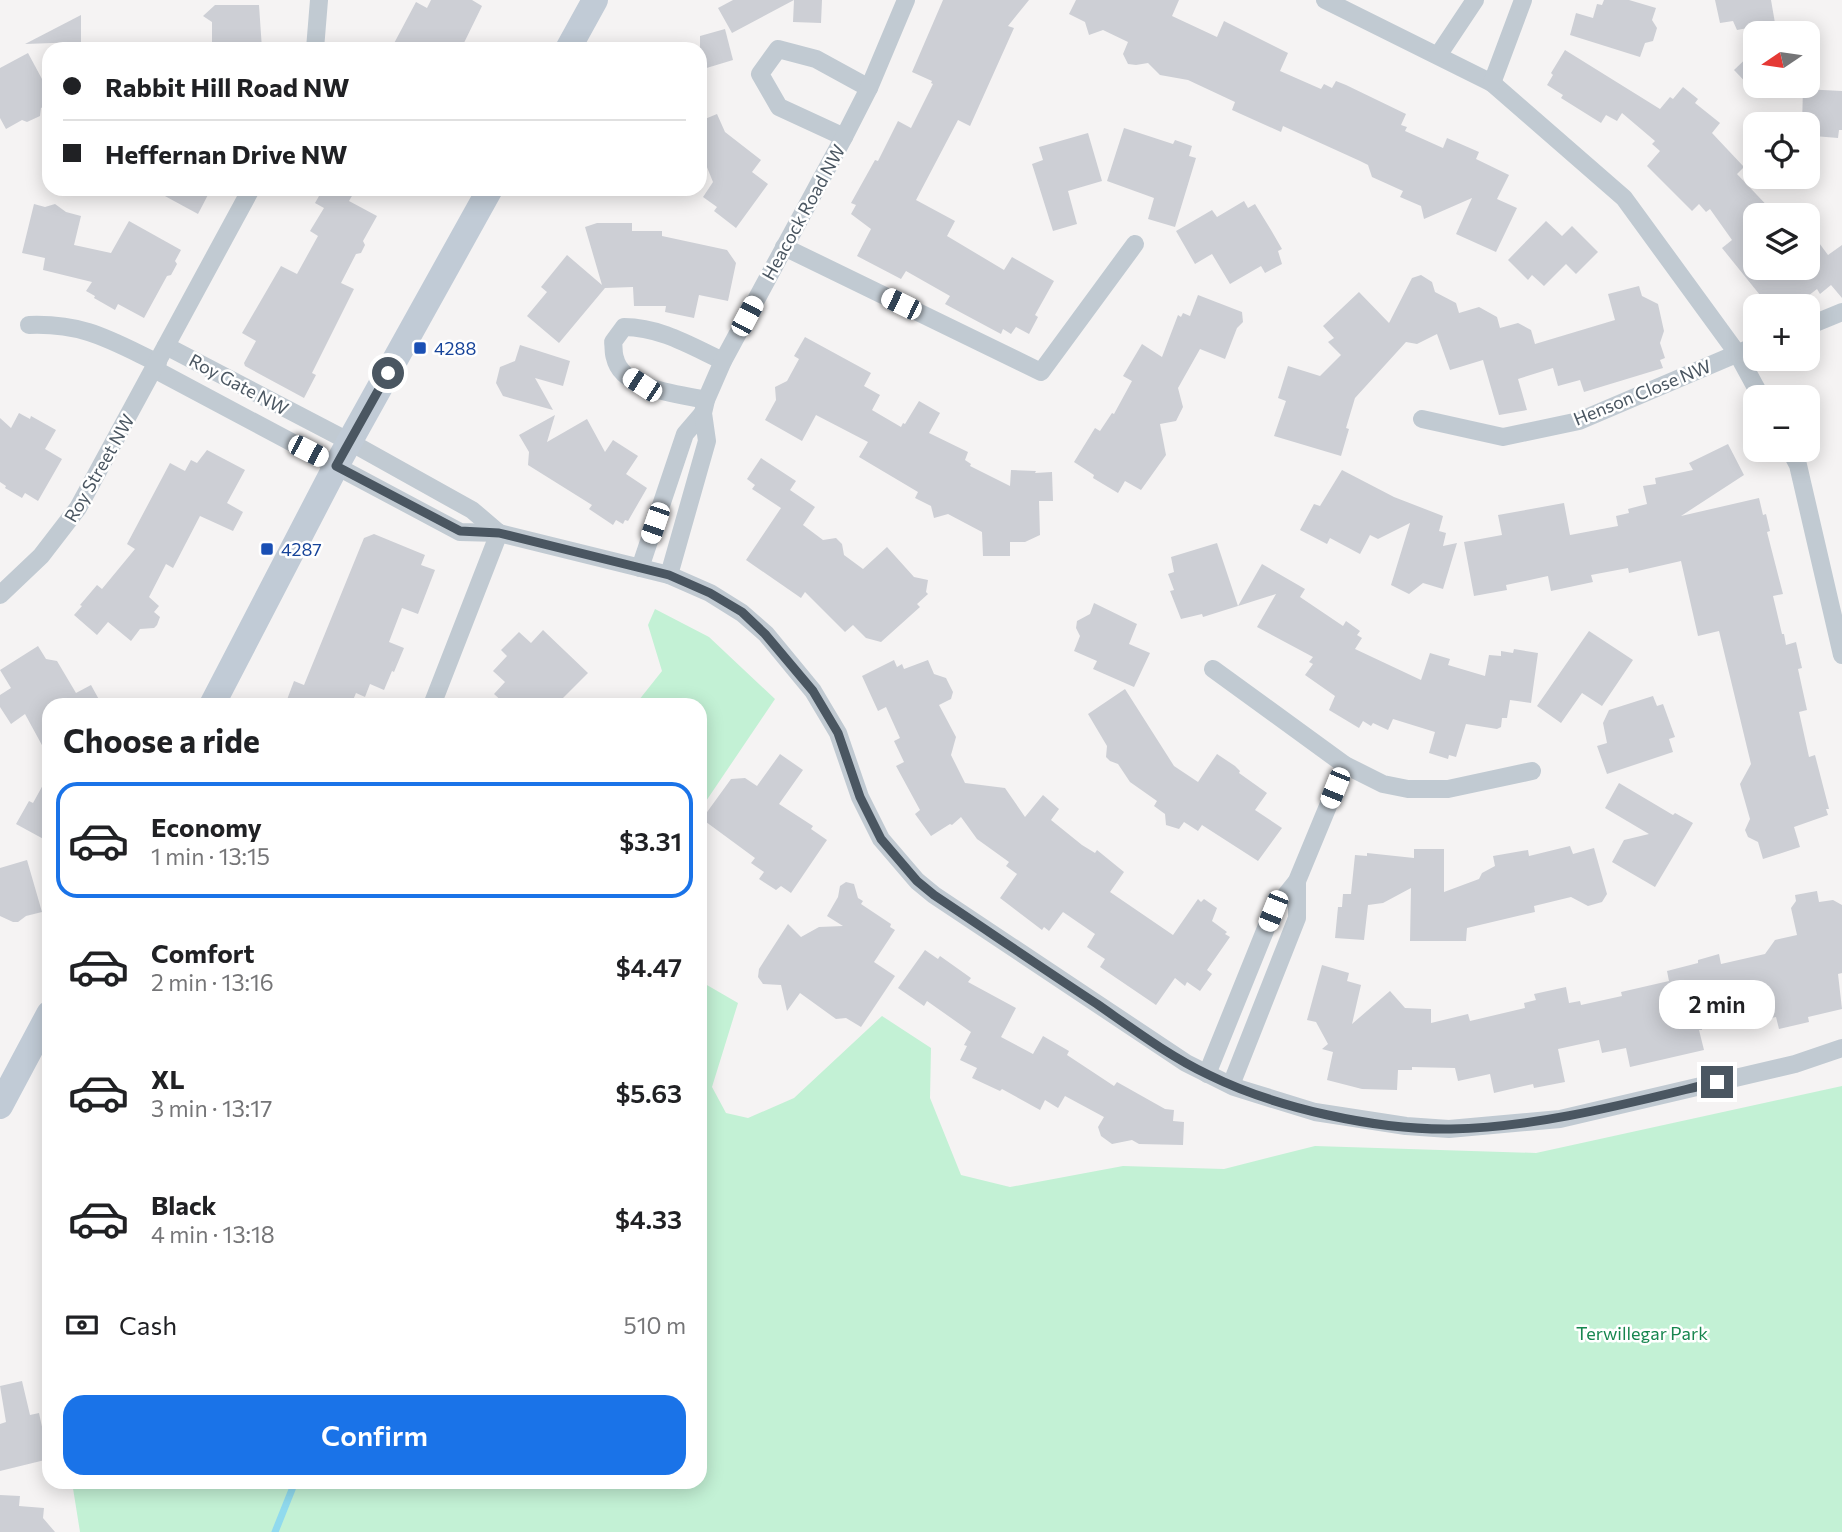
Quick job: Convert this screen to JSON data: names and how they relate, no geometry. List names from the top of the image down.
{
  "streets": {
    "street": [
      "Heacock Road NW",
      "Roy Gate NW",
      "Henson Close NW",
      "Roy Street NW"
    ]
  },
  "crossings": [
    ["Heacock Road NW", "Roy Gate NW"],
    ["Roy Gate NW", "Roy Street NW"]
  ],
  "parks": ["Terwillegar Park"],
  "places": {
    "transit": ["4288", "4287"]
  },
  "north": "left",
  "page": {
    "map_buttons": ["+", "−"],
    "banner": ["Rabbit Hill Road NW", "Heffernan Drive NW"],
    "heading": "Choose a ride",
    "list": [
      {
        "name": "Economy",
        "note": "1 min · 13:15",
        "value": "$3.31"
      },
      {
        "name": "Comfort",
        "note": "2 min · 13:16",
        "value": "$4.47"
      },
      {
        "name": "XL",
        "note": "3 min · 13:17",
        "value": "$5.63"
      },
      {
        "name": "Black",
        "note": "4 min · 13:18",
        "value": "$4.33"
      }
    ],
    "bubble": "2 min",
    "pay": ["Cash", "510 m"],
    "buttons": "Confirm"
  }
}
